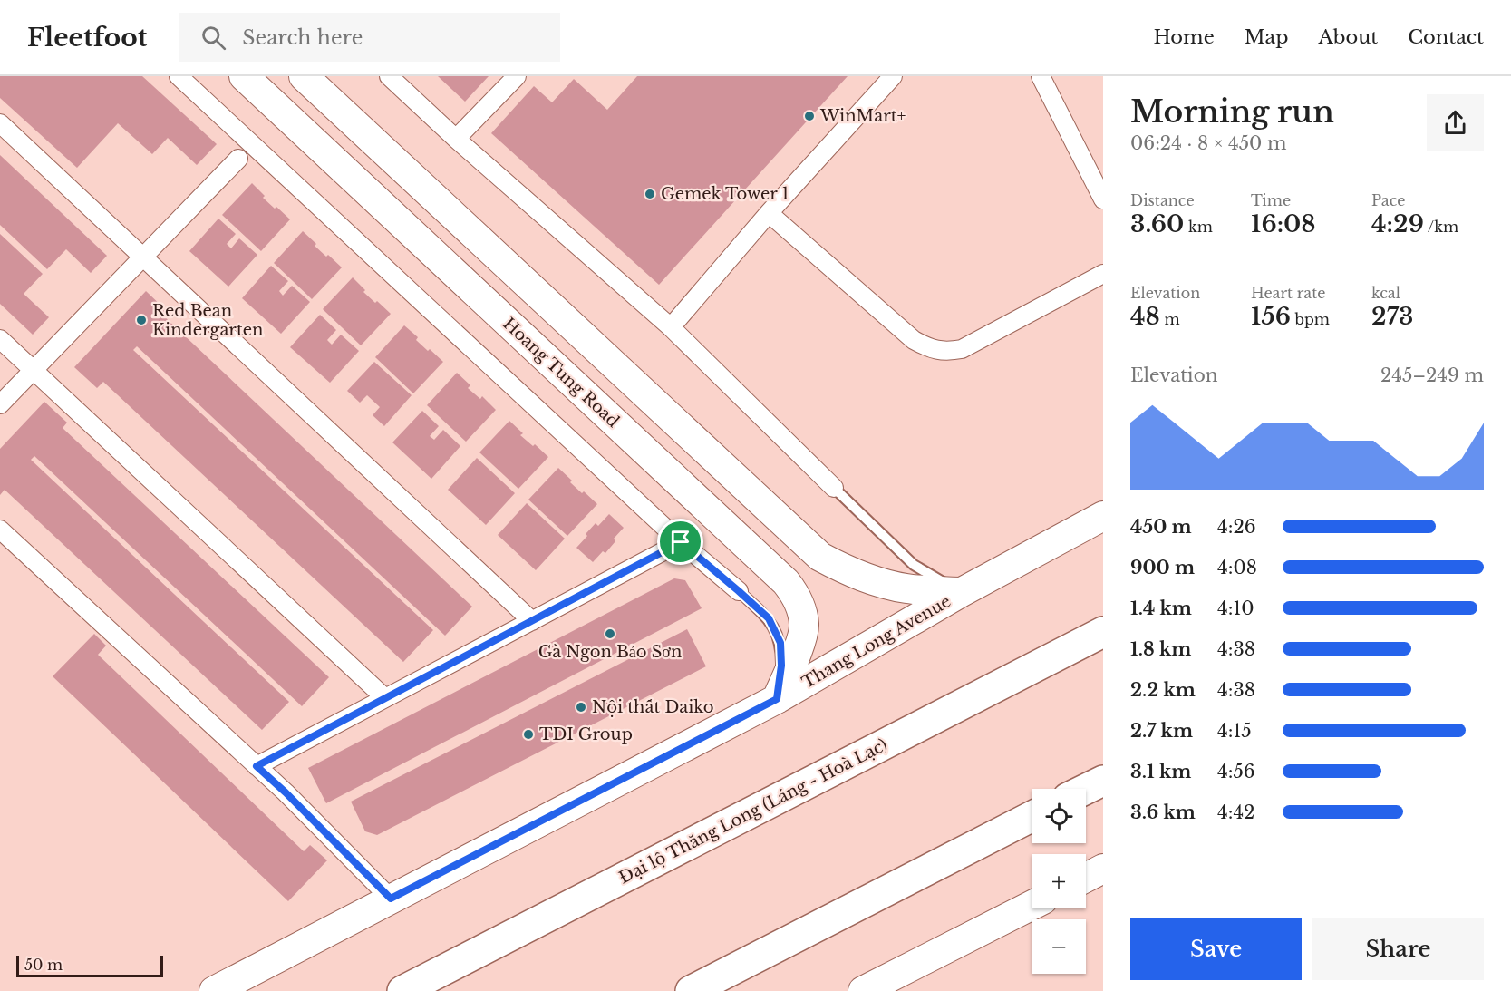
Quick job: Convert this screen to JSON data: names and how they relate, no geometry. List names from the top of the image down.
{
  "streets": {
    "highway": ["Đại lộ Thăng Long (Láng - Hoà Lạc)"],
    "main road": ["Hoang Tung Road", "Thang Long Avenue"]
  },
  "crossings": [
    ["Hoang Tung Road", "Thang Long Avenue"]
  ],
  "places": [
    "WinMart+",
    "Gemek Tower 1",
    "Red Bean Kindergarten",
    "Gà Ngon Bảo Sơn",
    "Nội thất Daiko",
    "TDI Group"
  ],
  "scale_bar": "50 m",
  "page": {
    "header": "Fleetfoot",
    "search": "Search here",
    "nav": [
      "Home",
      "Map",
      "About",
      "Contact"
    ],
    "heading": ["Morning run", "06:24 · 8 × 450 m"],
    "stats": [
      ["Distance", "3.60 km"],
      ["Time", "16:08"],
      ["Pace", "4:29 /km"],
      ["Elevation", "48 m"],
      ["Heart rate", "156 bpm"],
      ["kcal", "273"]
    ],
    "chart": ["Elevation", "245–249 m"],
    "list": [
      {
        "name": "450 m",
        "note": "4:26"
      },
      {
        "name": "900 m",
        "note": "4:08"
      },
      {
        "name": "1.4 km",
        "note": "4:10"
      },
      {
        "name": "1.8 km",
        "note": "4:38"
      },
      {
        "name": "2.2 km",
        "note": "4:38"
      },
      {
        "name": "2.7 km",
        "note": "4:15"
      },
      {
        "name": "3.1 km",
        "note": "4:56"
      },
      {
        "name": "3.6 km",
        "note": "4:42"
      }
    ],
    "map_buttons": ["+", "−"],
    "buttons": ["Save", "Share"],
    "scale": "50 m"
  }
}
